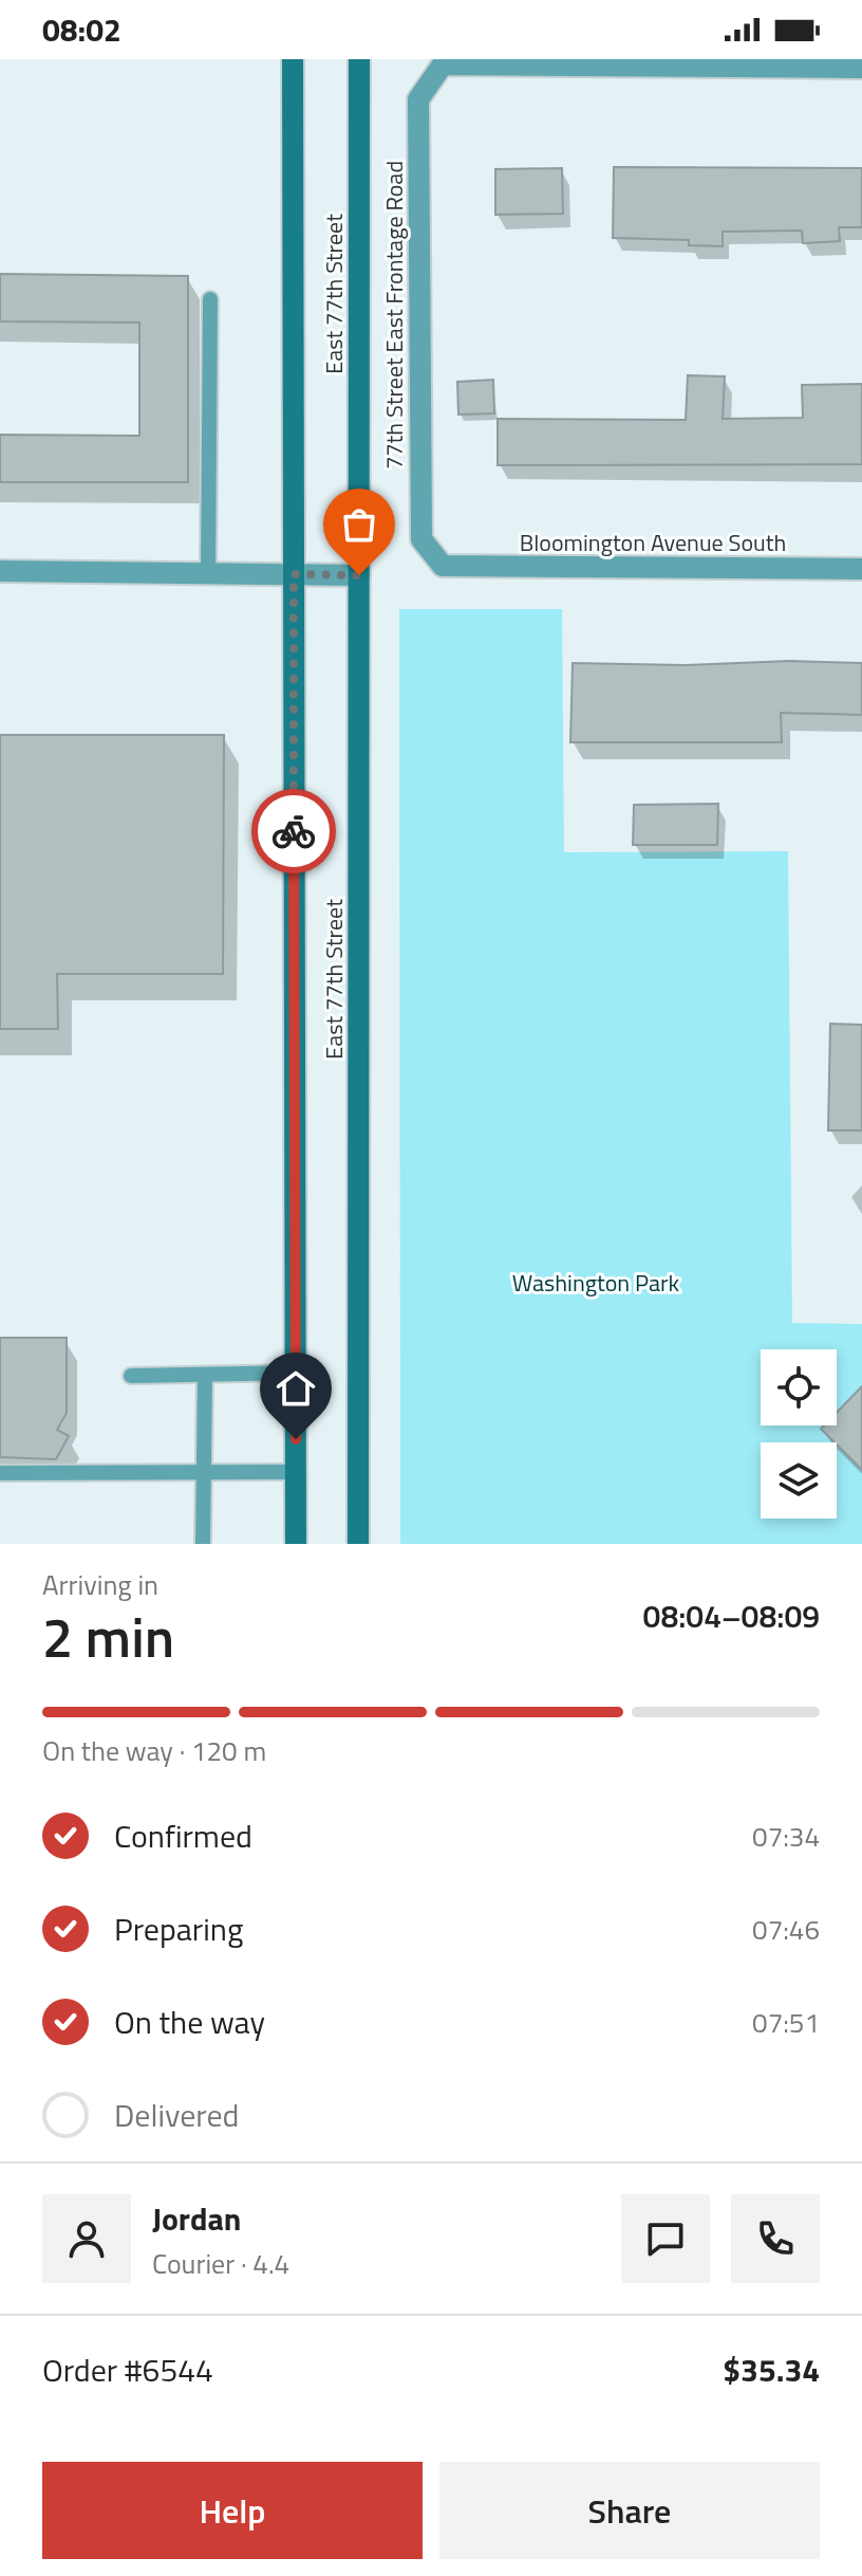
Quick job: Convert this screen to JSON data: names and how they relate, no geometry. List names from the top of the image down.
{
  "streets": {
    "street": ["East 77th Street", "77th Street East Frontage Road", "Bloomington Avenue South"]
  },
  "crossings": [
    ["77th Street East Frontage Road", "Bloomington Avenue South"]
  ],
  "parks": ["Washington Park"],
  "page": {
    "status": "08:02",
    "heading": ["2 min", "Arriving in", "08:04–08:09"],
    "panel": [
      "Jordan",
      "Courier · 4.4",
      "Order #6544",
      "$35.34"
    ],
    "bar": "On the way · 120 m",
    "list": [
      ["Confirmed", "07:34"],
      ["Preparing", "07:46"],
      ["On the way", "07:51"],
      "Delivered"
    ],
    "buttons": ["Help", "Share"]
  }
}
